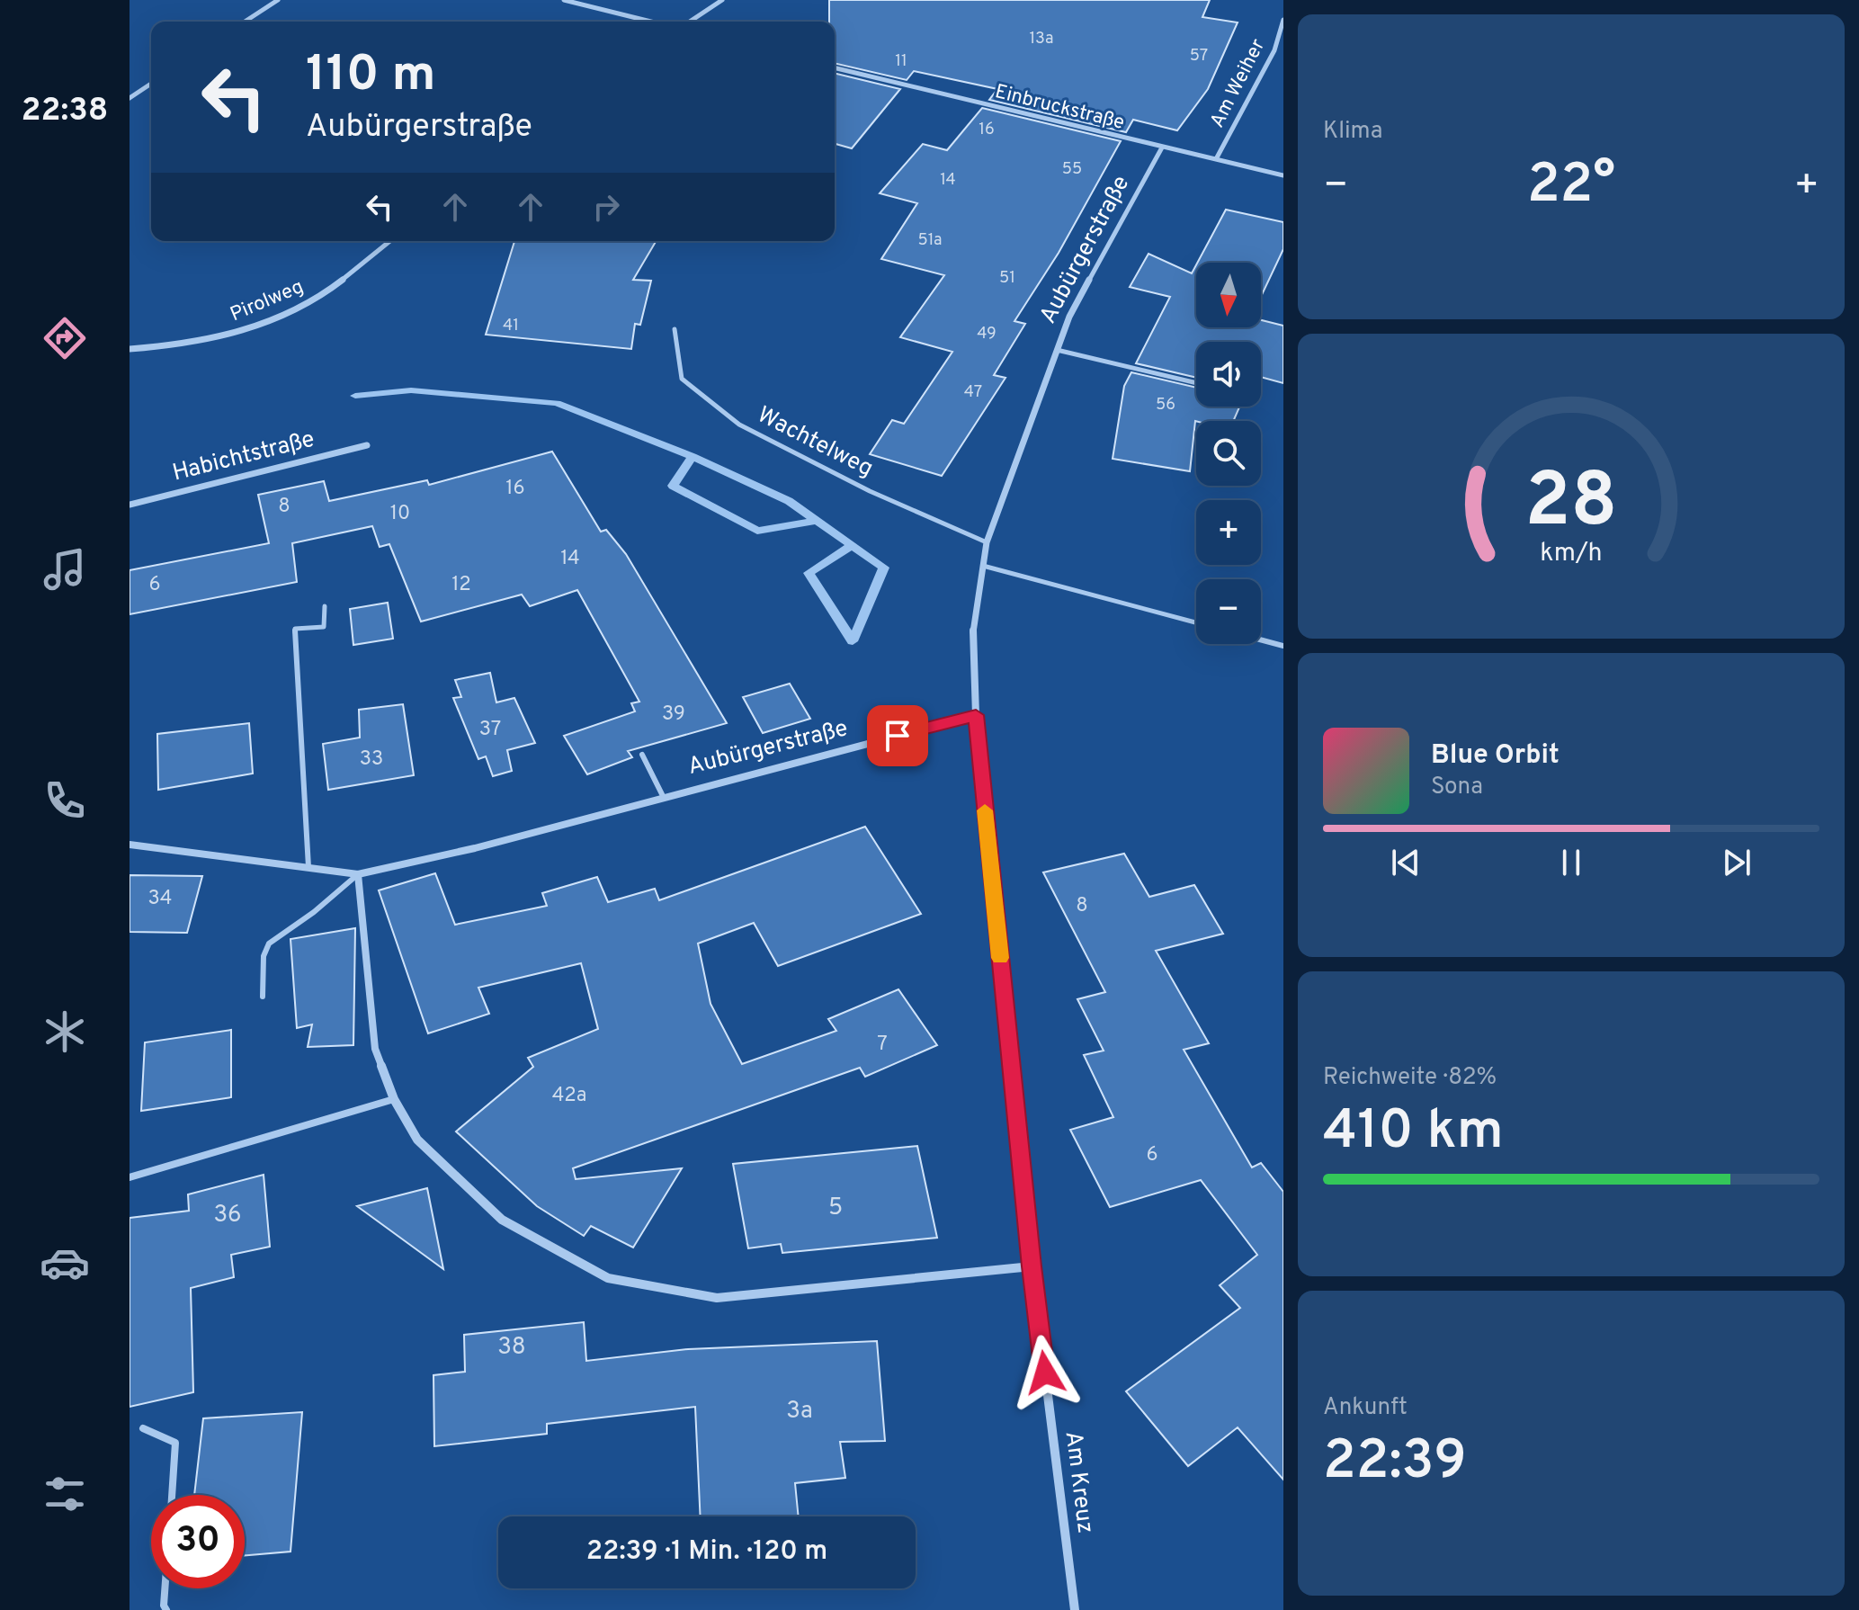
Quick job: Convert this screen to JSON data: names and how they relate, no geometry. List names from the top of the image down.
{
  "streets": {
    "street": [
      "Am Weiher",
      "Einbruckstraße",
      "Aubürgerstraße",
      "Pirolweg",
      "Habichtstraße",
      "Am Kreuz"
    ],
    "lane": ["Wachtelweg"]
  },
  "crossings": [
    ["Am Weiher", "Einbruckstraße"],
    ["Einbruckstraße", "Aubürgerstraße"],
    ["Aubürgerstraße", "Wachtelweg"],
    ["Aubürgerstraße", "Am Kreuz"]
  ],
  "house_numbers": [
    "13a",
    "57",
    "11",
    "16",
    "55",
    "14",
    "51a",
    "51",
    "41",
    "49",
    "47",
    "56",
    "16",
    "8",
    "10",
    "14",
    "6",
    "12",
    "39",
    "37",
    "33",
    "34",
    "8",
    "7",
    "42a",
    "6",
    "5",
    "36",
    "38",
    "3a"
  ],
  "north": "bottom",
  "page": {
    "tabs": "22:38",
    "tile": [
      "Klima",
      ["Reichweite · 82%", "410 km"],
      ["Ankunft", "22:39"]
    ],
    "turn": ["110 m", "Aubürgerstraße"],
    "heat": ["−", "22°", "+"],
    "map_buttons": ["+", "−"],
    "song": ["Blue Orbit", "Sona"],
    "limit": "30",
    "trip": "22:39 · 1 Min. · 120 m",
    "gauge": ["28", "km/h"]
  }
}
